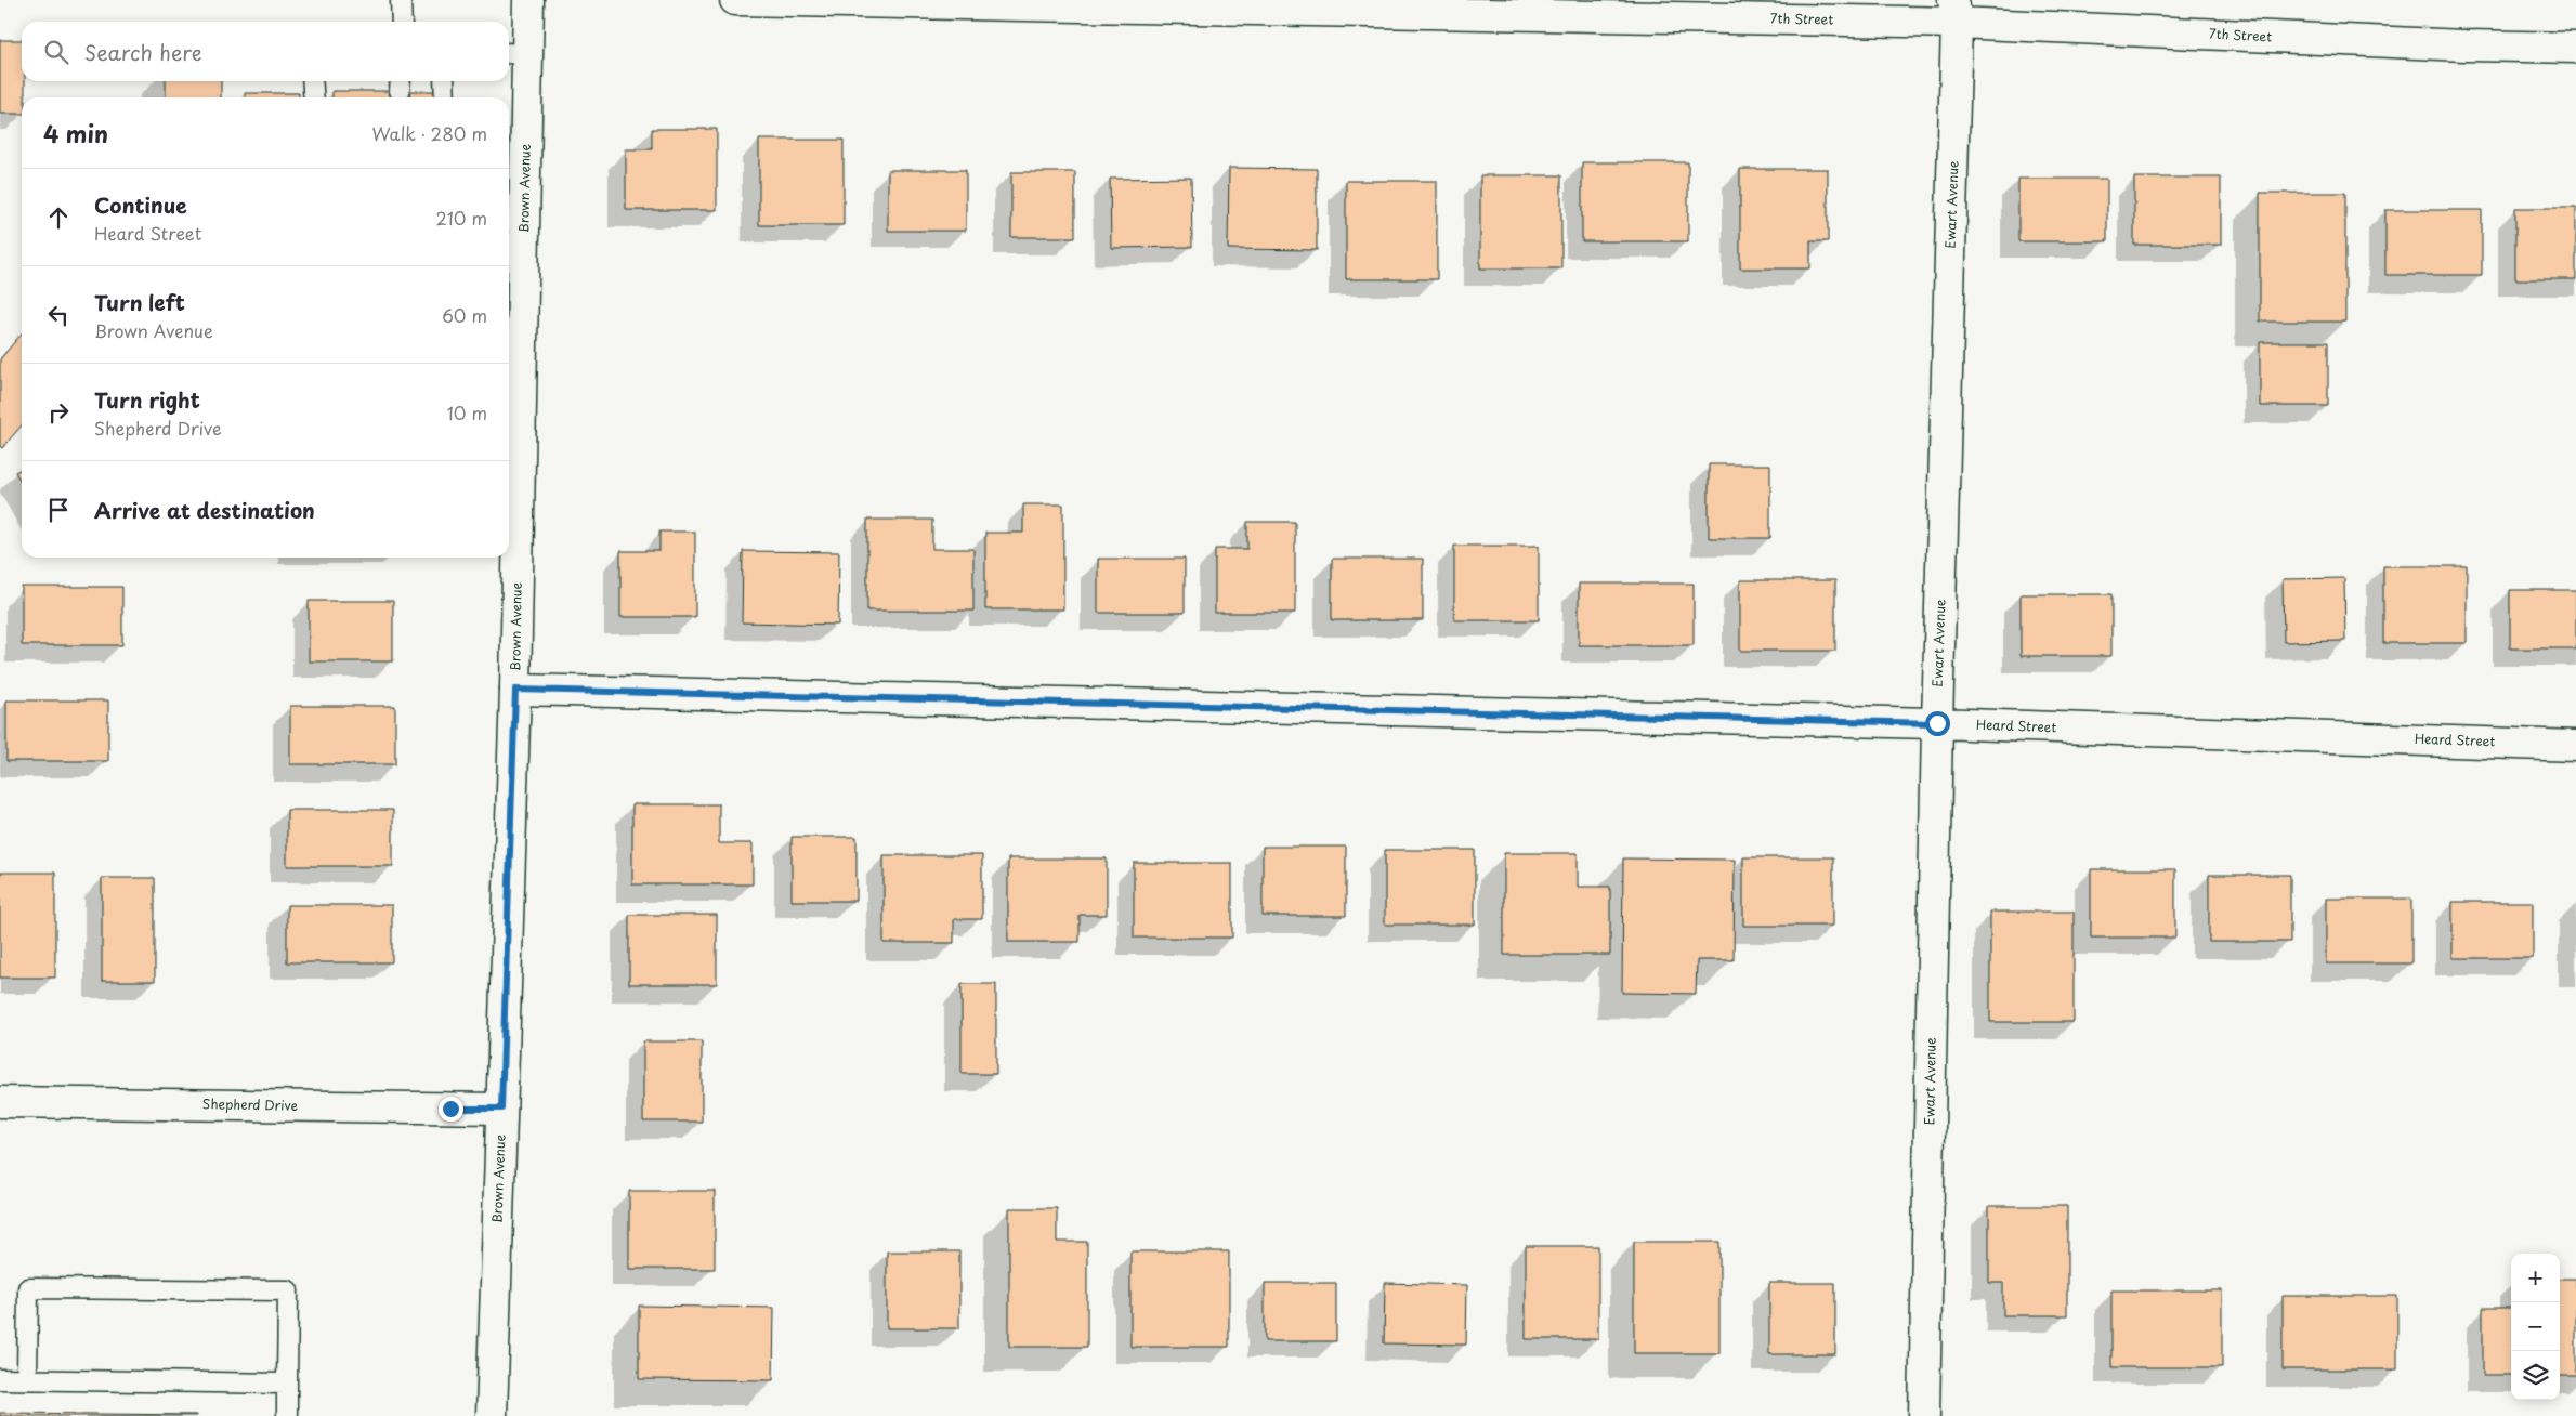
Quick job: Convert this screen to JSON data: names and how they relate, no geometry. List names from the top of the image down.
{
  "streets": {
    "street": [
      "7th Street",
      "Brown Avenue",
      "Ewart Avenue",
      "Heard Street",
      "Shepherd Drive"
    ]
  },
  "crossings": [
    ["7th Street", "Ewart Avenue"],
    ["Brown Avenue", "Heard Street"],
    ["Brown Avenue", "Shepherd Drive"],
    ["Ewart Avenue", "Heard Street"]
  ],
  "page": {
    "search": "Search here",
    "heading": ["4 min", "Walk · 280 m"],
    "list": [
      ["Continue", "Heard Street", "210 m"],
      ["Turn left", "Brown Avenue", "60 m"],
      ["Turn right", "Shepherd Drive", "10 m"],
      "Arrive at destination"
    ],
    "map_buttons": ["+", "−"]
  }
}
